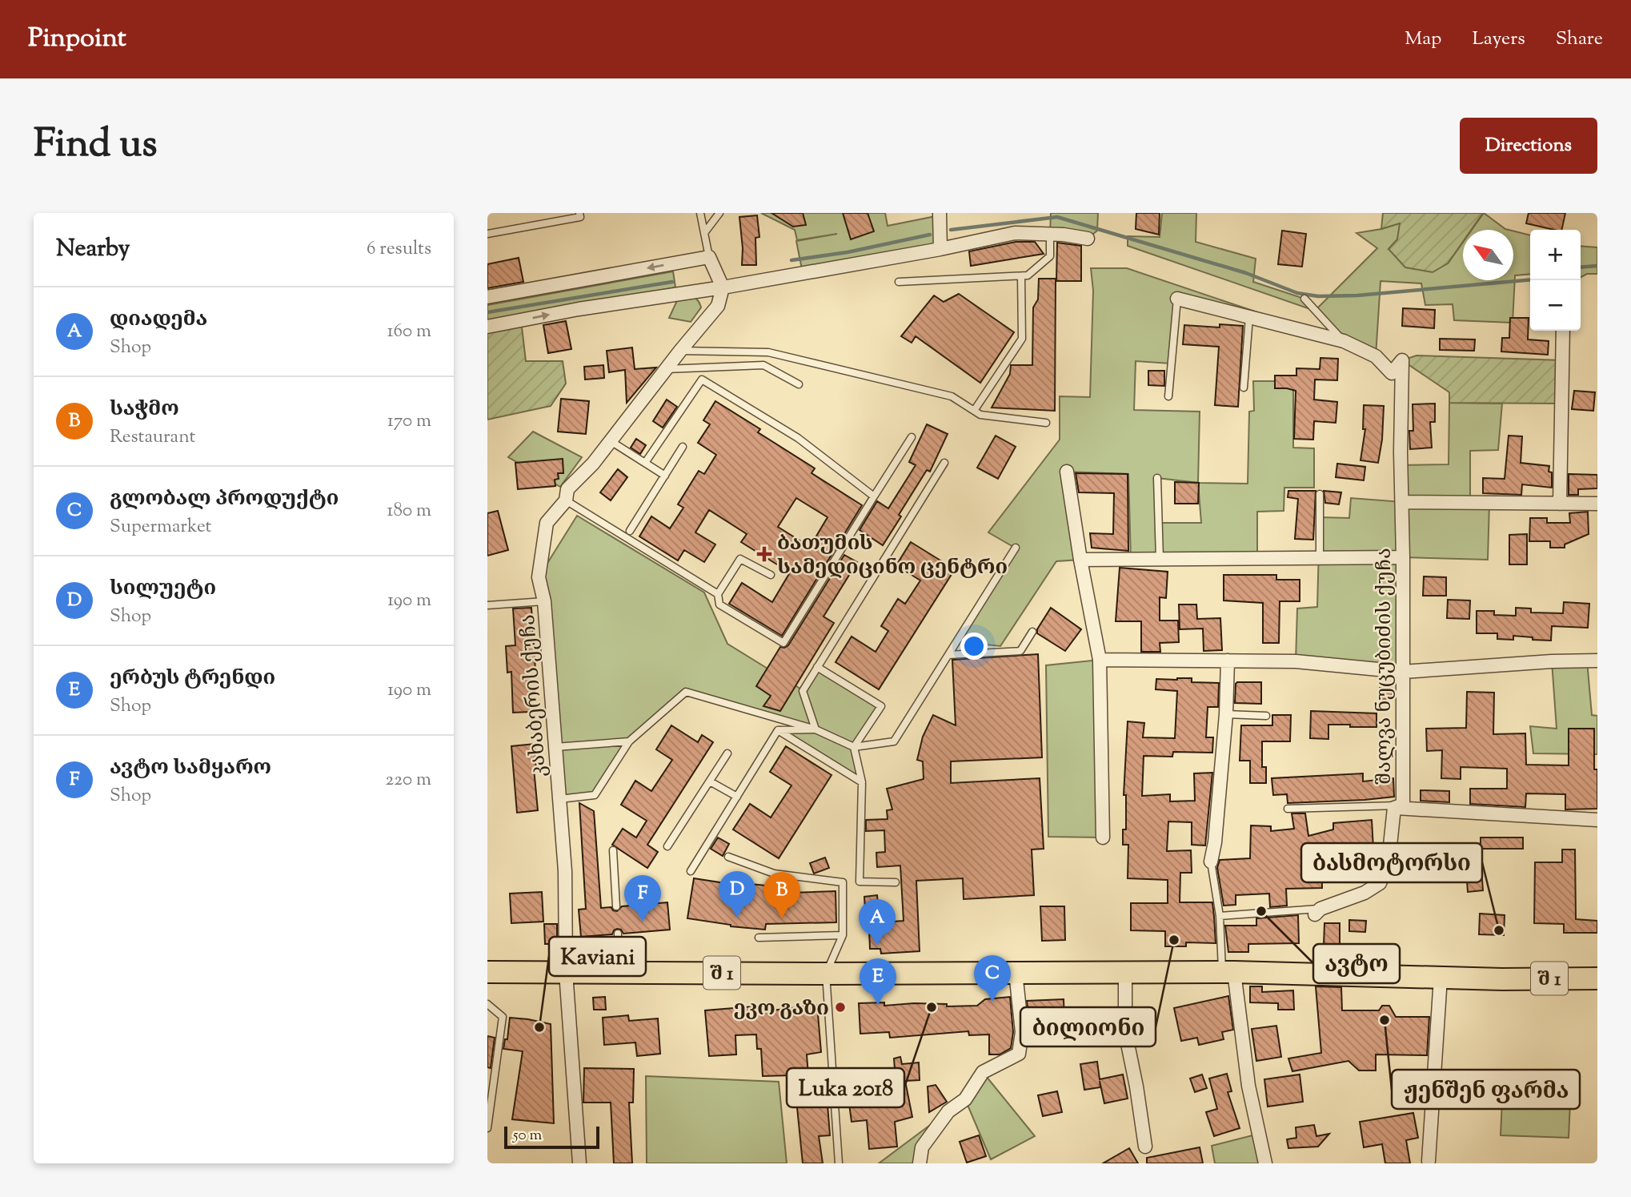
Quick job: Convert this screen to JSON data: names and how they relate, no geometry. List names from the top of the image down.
{
  "streets": {
    "highway": ["შ 1"],
    "street": ["შალვა ნუცუბიძის ქუჩა", "კახაბერის ქუჩა"]
  },
  "crossings": [
    ["კახაბერის ქუჩა", "შ 1"]
  ],
  "places": {
    "health": ["ბათუმის სამედიცინო ცენტრი"],
    "other": [
      "ავტო",
      "ბასმოტორსი",
      "ბილიონი",
      "ეკო გაზი",
      "Luka 2018",
      "ჟენშენ ფარმა",
      "Kaviani"
    ]
  },
  "scale_bar": "50 m",
  "north": "top left",
  "page": {
    "header": "Pinpoint",
    "nav": ["Map", "Layers", "Share"],
    "title": "Find us",
    "buttons": "Directions",
    "heading": ["Nearby", "6 results"],
    "map_buttons": ["+", "−"],
    "list": [
      {
        "mark": "A",
        "name": "დიადემა",
        "note": "Shop",
        "value": "160 m"
      },
      {
        "mark": "B",
        "name": "საჭმო",
        "note": "Restaurant",
        "value": "170 m"
      },
      {
        "mark": "C",
        "name": "გლობალ პროდუქტი",
        "note": "Supermarket",
        "value": "180 m"
      },
      {
        "mark": "D",
        "name": "სილუეტი",
        "note": "Shop",
        "value": "190 m"
      },
      {
        "mark": "E",
        "name": "ერბუს ტრენდი",
        "note": "Shop",
        "value": "190 m"
      },
      {
        "mark": "F",
        "name": "ავტო სამყარო",
        "note": "Shop",
        "value": "220 m"
      }
    ],
    "pins": [
      "D",
      "B",
      "F",
      "A",
      "C",
      "E"
    ],
    "scale": "50 m"
  }
}
